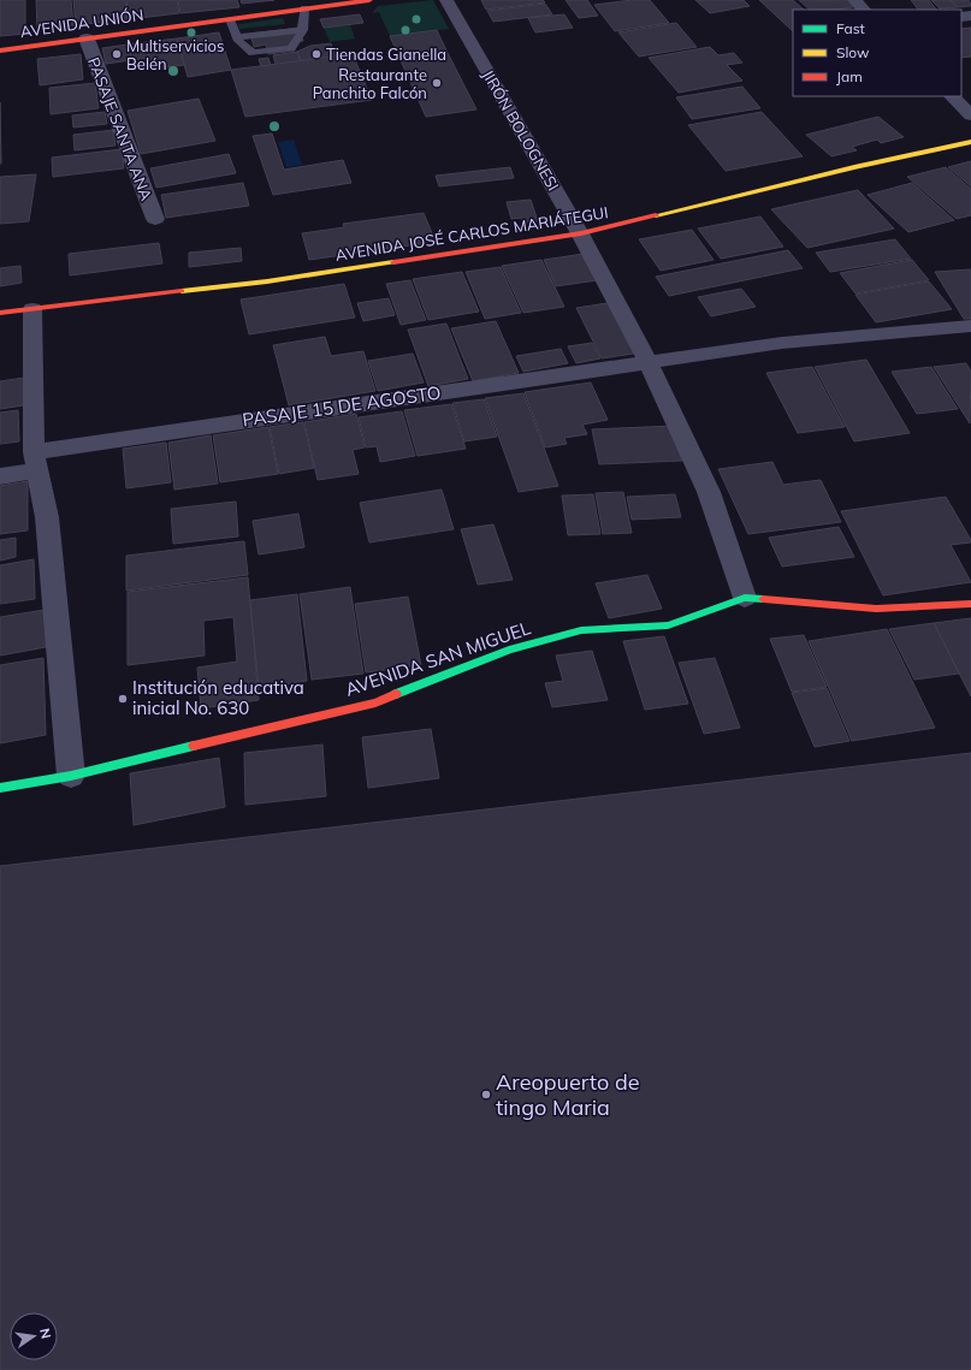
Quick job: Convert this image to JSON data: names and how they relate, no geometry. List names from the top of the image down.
{
  "streets": {
    "street": [
      "AVENIDA UNIÓN",
      "PASAJE SANTA ANA",
      "JIRÓN BOLOGNESI",
      "AVENIDA JOSÉ CARLOS MARIÁTEGUI",
      "PASAJE 15 DE AGOSTO",
      "AVENIDA SAN MIGUEL"
    ]
  },
  "crossings": [
    ["AVENIDA UNIÓN", "PASAJE SANTA ANA"],
    ["JIRÓN BOLOGNESI", "AVENIDA JOSÉ CARLOS MARIÁTEGUI"],
    ["JIRÓN BOLOGNESI", "PASAJE 15 DE AGOSTO"],
    ["JIRÓN BOLOGNESI", "AVENIDA SAN MIGUEL"]
  ],
  "places": [
    "Multiservicios Belén",
    "Tiendas Gianella",
    "Restaurante Panchito Falcón",
    "Institución educativa inicial No. 630",
    "Areopuerto de tingo Maria"
  ],
  "legend": ["Fast", "Slow", "Jam"],
  "north": "right"
}
